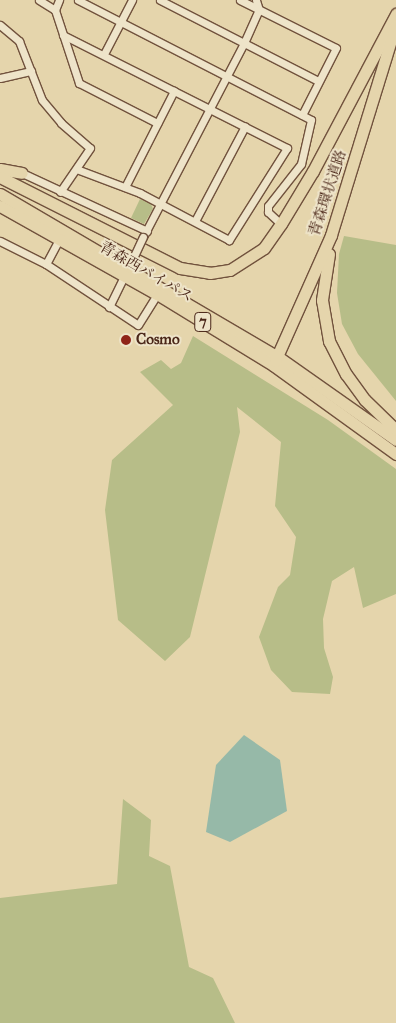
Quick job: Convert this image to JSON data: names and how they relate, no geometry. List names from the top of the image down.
{
  "streets": {
    "highway": ["青森環状道路", "青森西バイパス", "7"]
  },
  "crossings": [
    ["青森環状道路", "青森西バイパス"]
  ],
  "places": ["Cosmo"]
}
